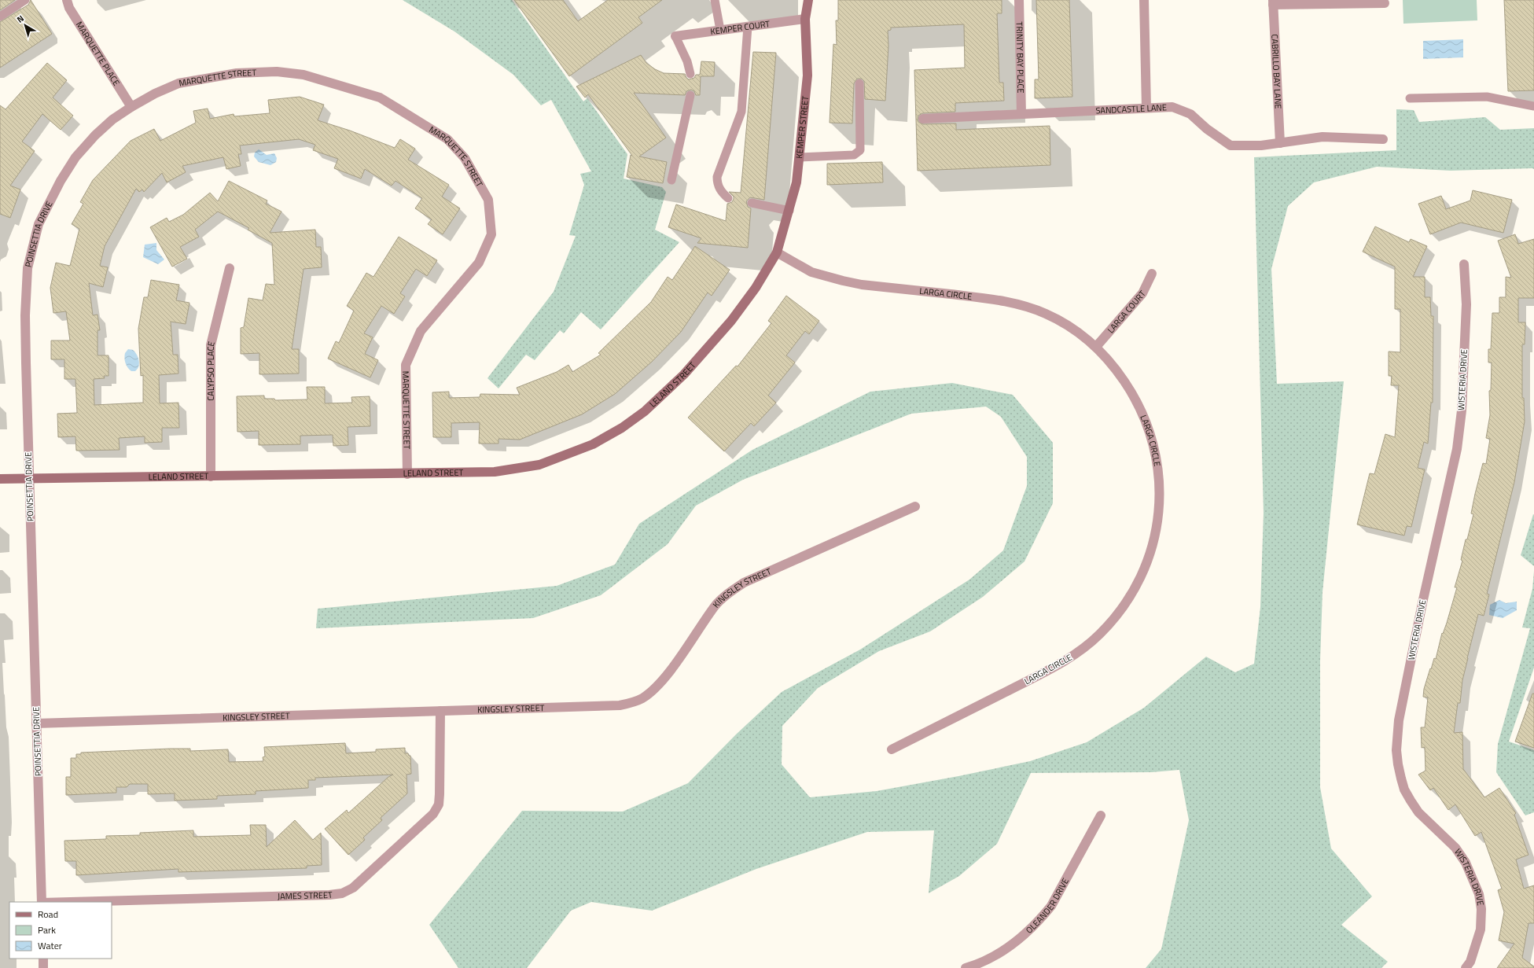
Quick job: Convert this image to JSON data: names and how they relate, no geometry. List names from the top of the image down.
{
  "streets": {
    "street": [
      "KEMPER COURT",
      "MARQUETTE PLACE",
      "TRINITY BAY PLACE",
      "CABRILLO BAY LANE",
      "MARQUETTE STREET",
      "SANDCASTLE LANE",
      "KEMPER STREET",
      "POINSETTIA DRIVE",
      "LARGA CIRCLE",
      "LARGA COURT",
      "CALYPSO PLACE",
      "WISTERIA DRIVE",
      "LELAND STREET",
      "KINGSLEY STREET",
      "JAMES STREET",
      "OLEANDER DRIVE"
    ]
  },
  "crossings": [
    ["KEMPER COURT", "KEMPER STREET"],
    ["MARQUETTE PLACE", "MARQUETTE STREET"],
    ["MARQUETTE PLACE", "POINSETTIA DRIVE"],
    ["TRINITY BAY PLACE", "SANDCASTLE LANE"],
    ["CABRILLO BAY LANE", "SANDCASTLE LANE"],
    ["MARQUETTE STREET", "POINSETTIA DRIVE"],
    ["MARQUETTE STREET", "LELAND STREET"],
    ["KEMPER STREET", "LARGA CIRCLE"],
    ["KEMPER STREET", "LELAND STREET"],
    ["POINSETTIA DRIVE", "LELAND STREET"],
    ["POINSETTIA DRIVE", "KINGSLEY STREET"],
    ["LARGA CIRCLE", "LARGA COURT"],
    ["LARGA CIRCLE", "LELAND STREET"],
    ["CALYPSO PLACE", "LELAND STREET"],
    ["KINGSLEY STREET", "JAMES STREET"]
  ],
  "legend": ["Road", "Park", "Water"],
  "north": "top left"
}
